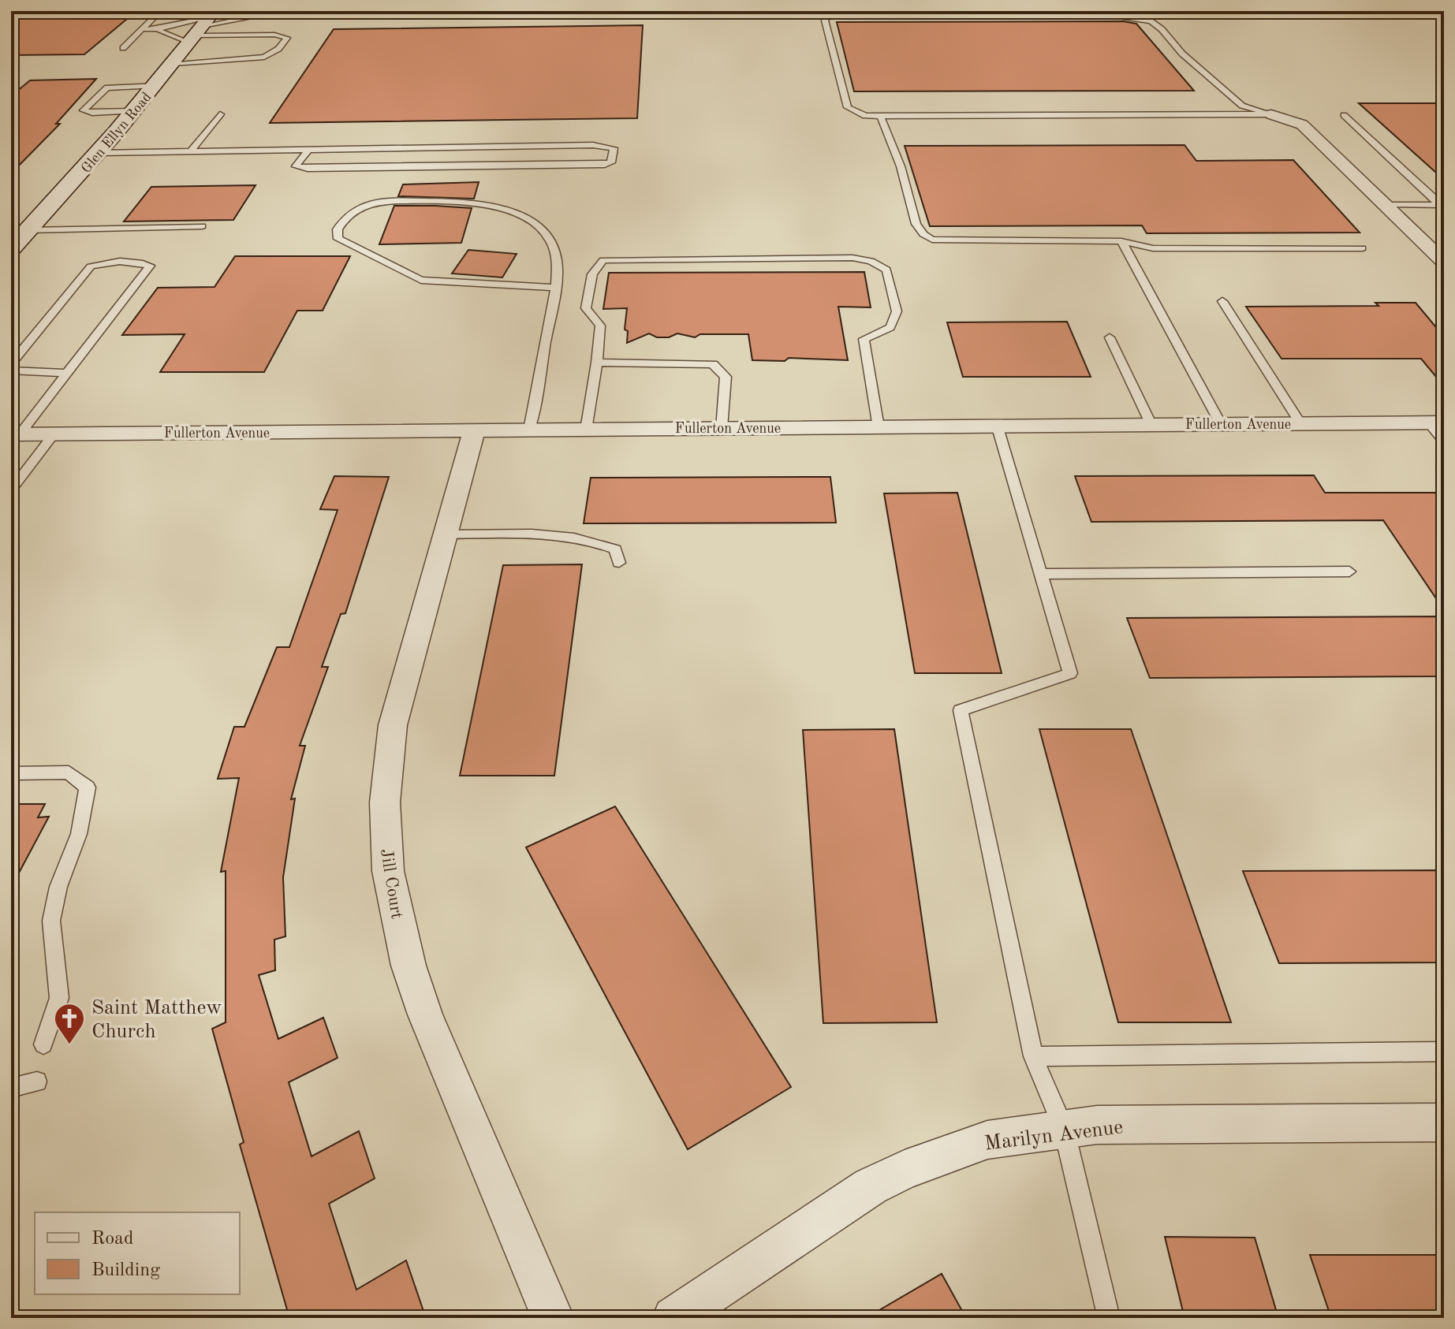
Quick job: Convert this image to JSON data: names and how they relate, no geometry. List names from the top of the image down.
{
  "streets": {
    "street": [
      "Glen Ellyn Road",
      "Fullerton Avenue",
      "Jill Court",
      "Marilyn Avenue"
    ]
  },
  "crossings": [
    ["Fullerton Avenue", "Jill Court"]
  ],
  "places": {
    "church": ["Saint Matthew Church"]
  },
  "legend": ["Road", "Building"]
}
